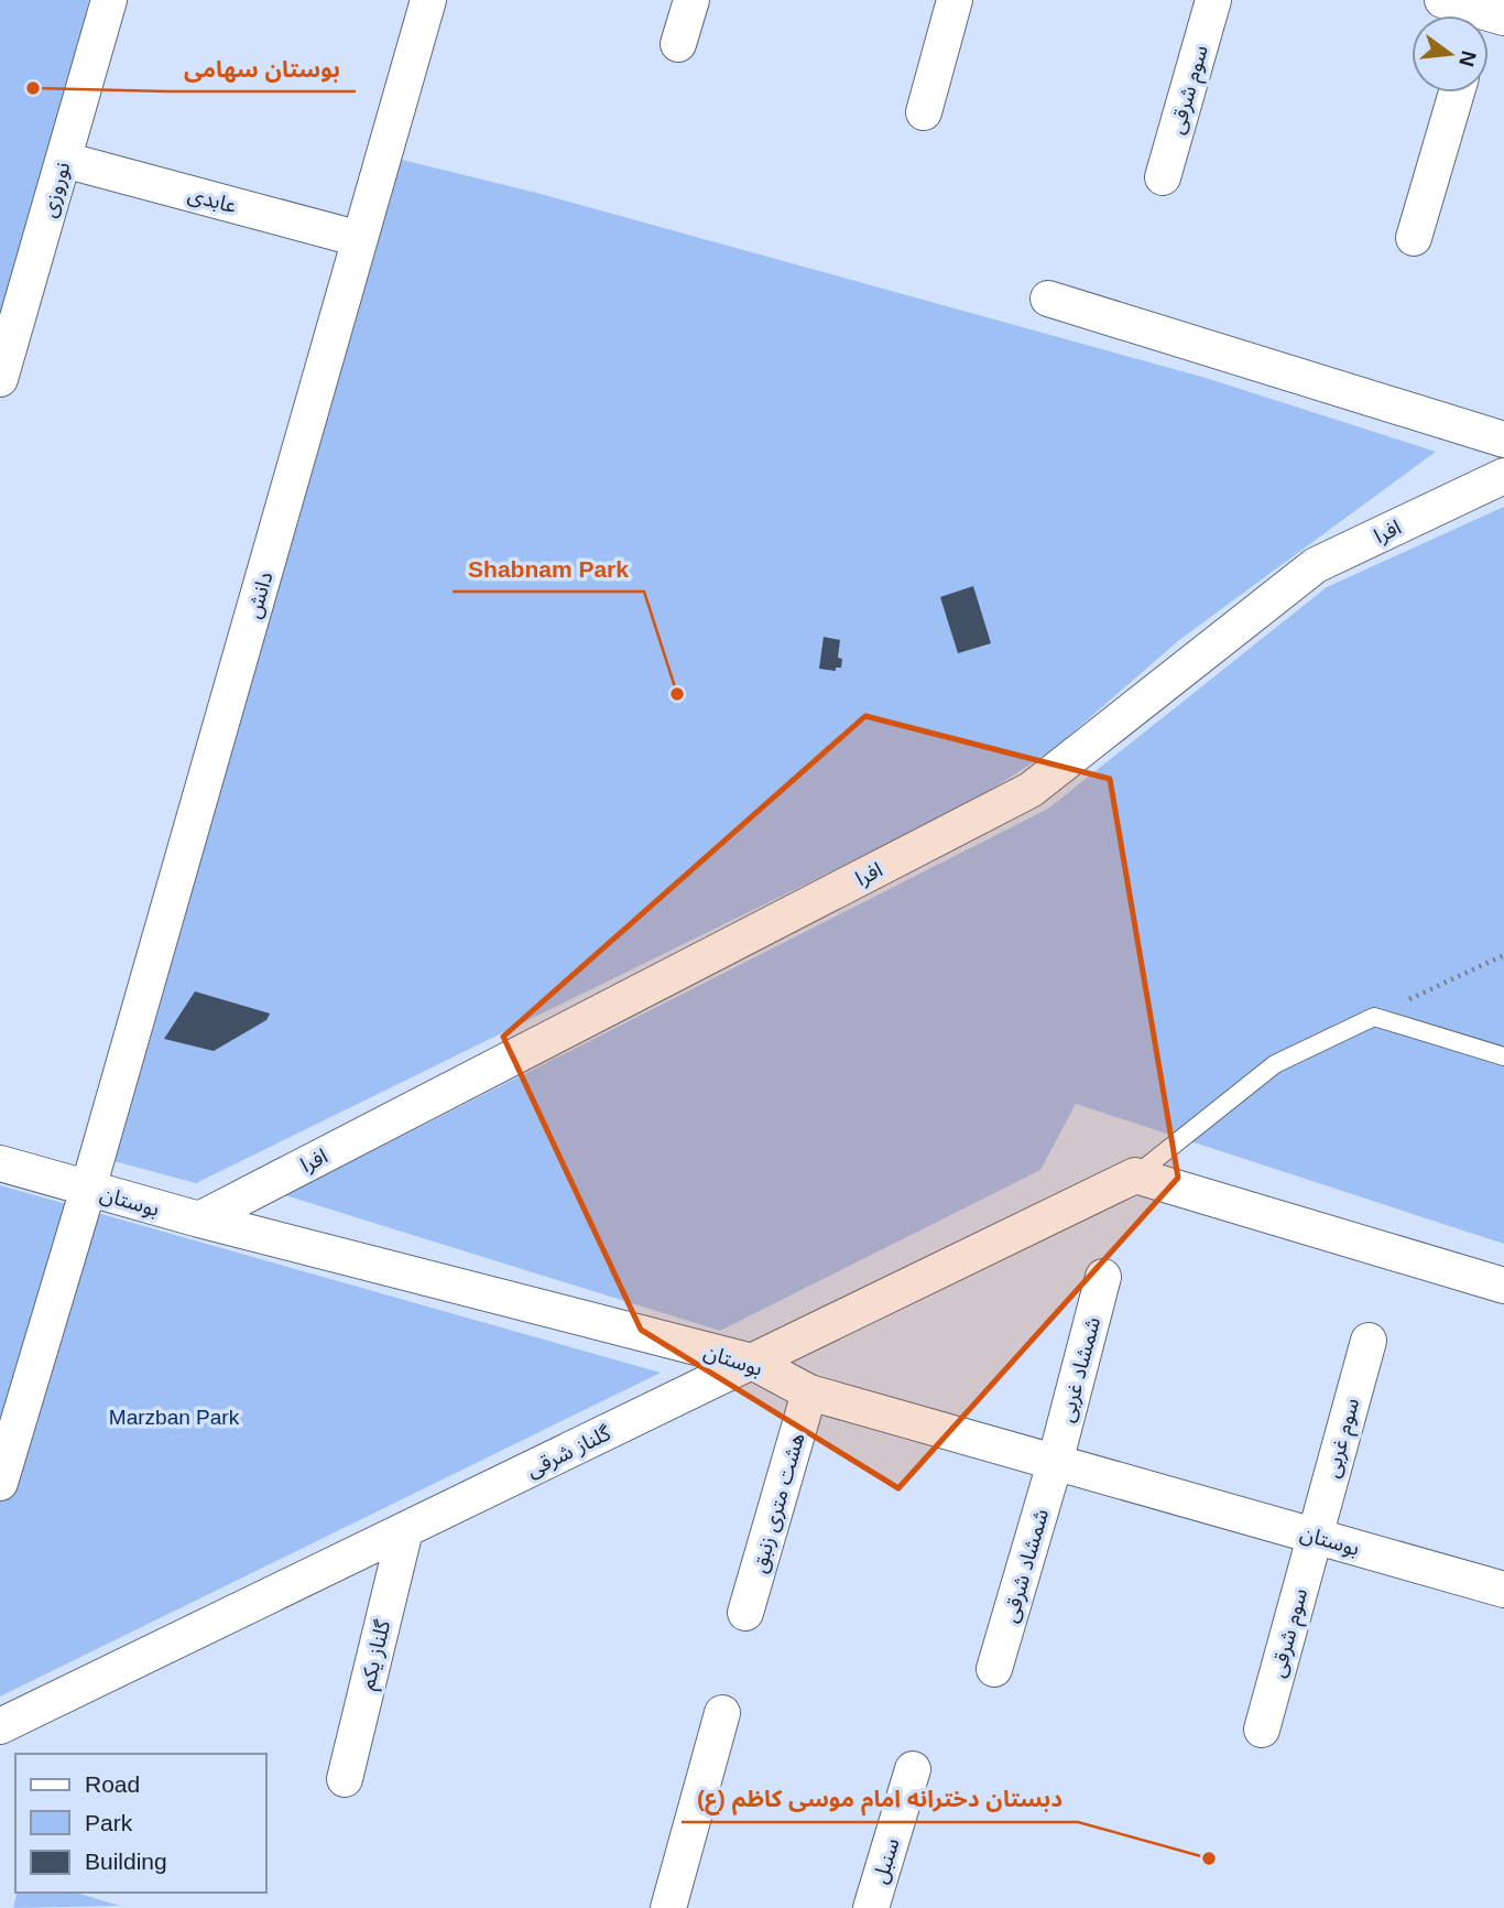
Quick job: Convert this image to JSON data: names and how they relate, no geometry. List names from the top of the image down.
{
  "streets": {
    "street": [
      "سوم شرقی",
      "نوروزی",
      "عابدی",
      "افرا",
      "دانش",
      "بوستان",
      "شمشاد غربی",
      "سوم غربی",
      "گلناز شرقی",
      "هشت متری زنبق",
      "شمشاد شرقی",
      "گلناز یکم",
      "سنبل"
    ]
  },
  "crossings": [
    ["سوم شرقی", "بوستان"],
    ["سوم شرقی", "سوم غربی"],
    ["نوروزی", "عابدی"],
    ["عابدی", "دانش"],
    ["افرا", "بوستان"],
    ["دانش", "بوستان"],
    ["بوستان", "شمشاد غربی"],
    ["بوستان", "سوم غربی"],
    ["بوستان", "گلناز شرقی"],
    ["بوستان", "هشت متری زنبق"],
    ["بوستان", "شمشاد شرقی"],
    ["شمشاد غربی", "شمشاد شرقی"],
    ["گلناز شرقی", "گلناز یکم"]
  ],
  "parks": ["Marzban Park"],
  "places": ["بوستان سهامی", "Shabnam Park", "دبستان دخترانه امام موسی کاظم (ع)"],
  "legend": ["Road", "Park", "Building"],
  "north": "right"
}
